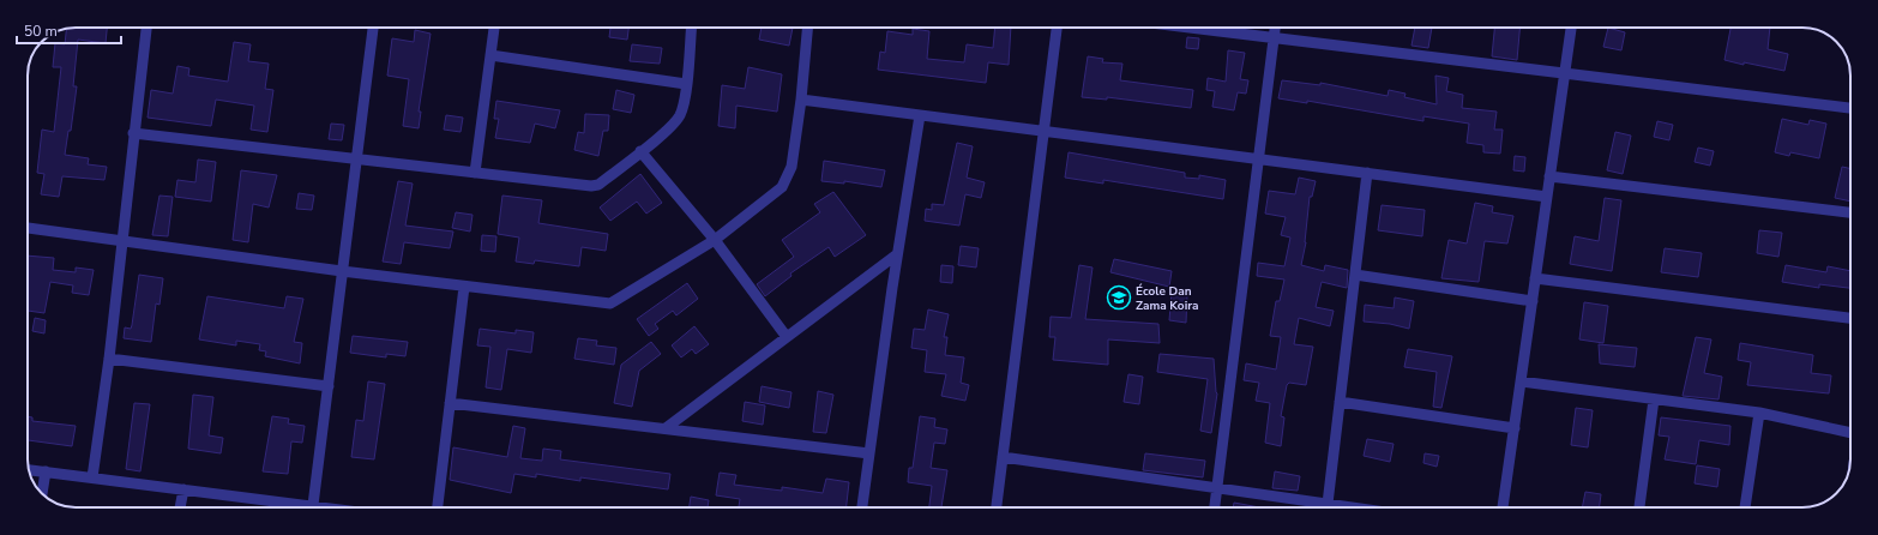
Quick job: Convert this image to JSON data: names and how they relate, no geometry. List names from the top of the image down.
{
  "places": {
    "school or university": ["École Dan Zama Koira"]
  },
  "scale_bar": "50 m"
}
